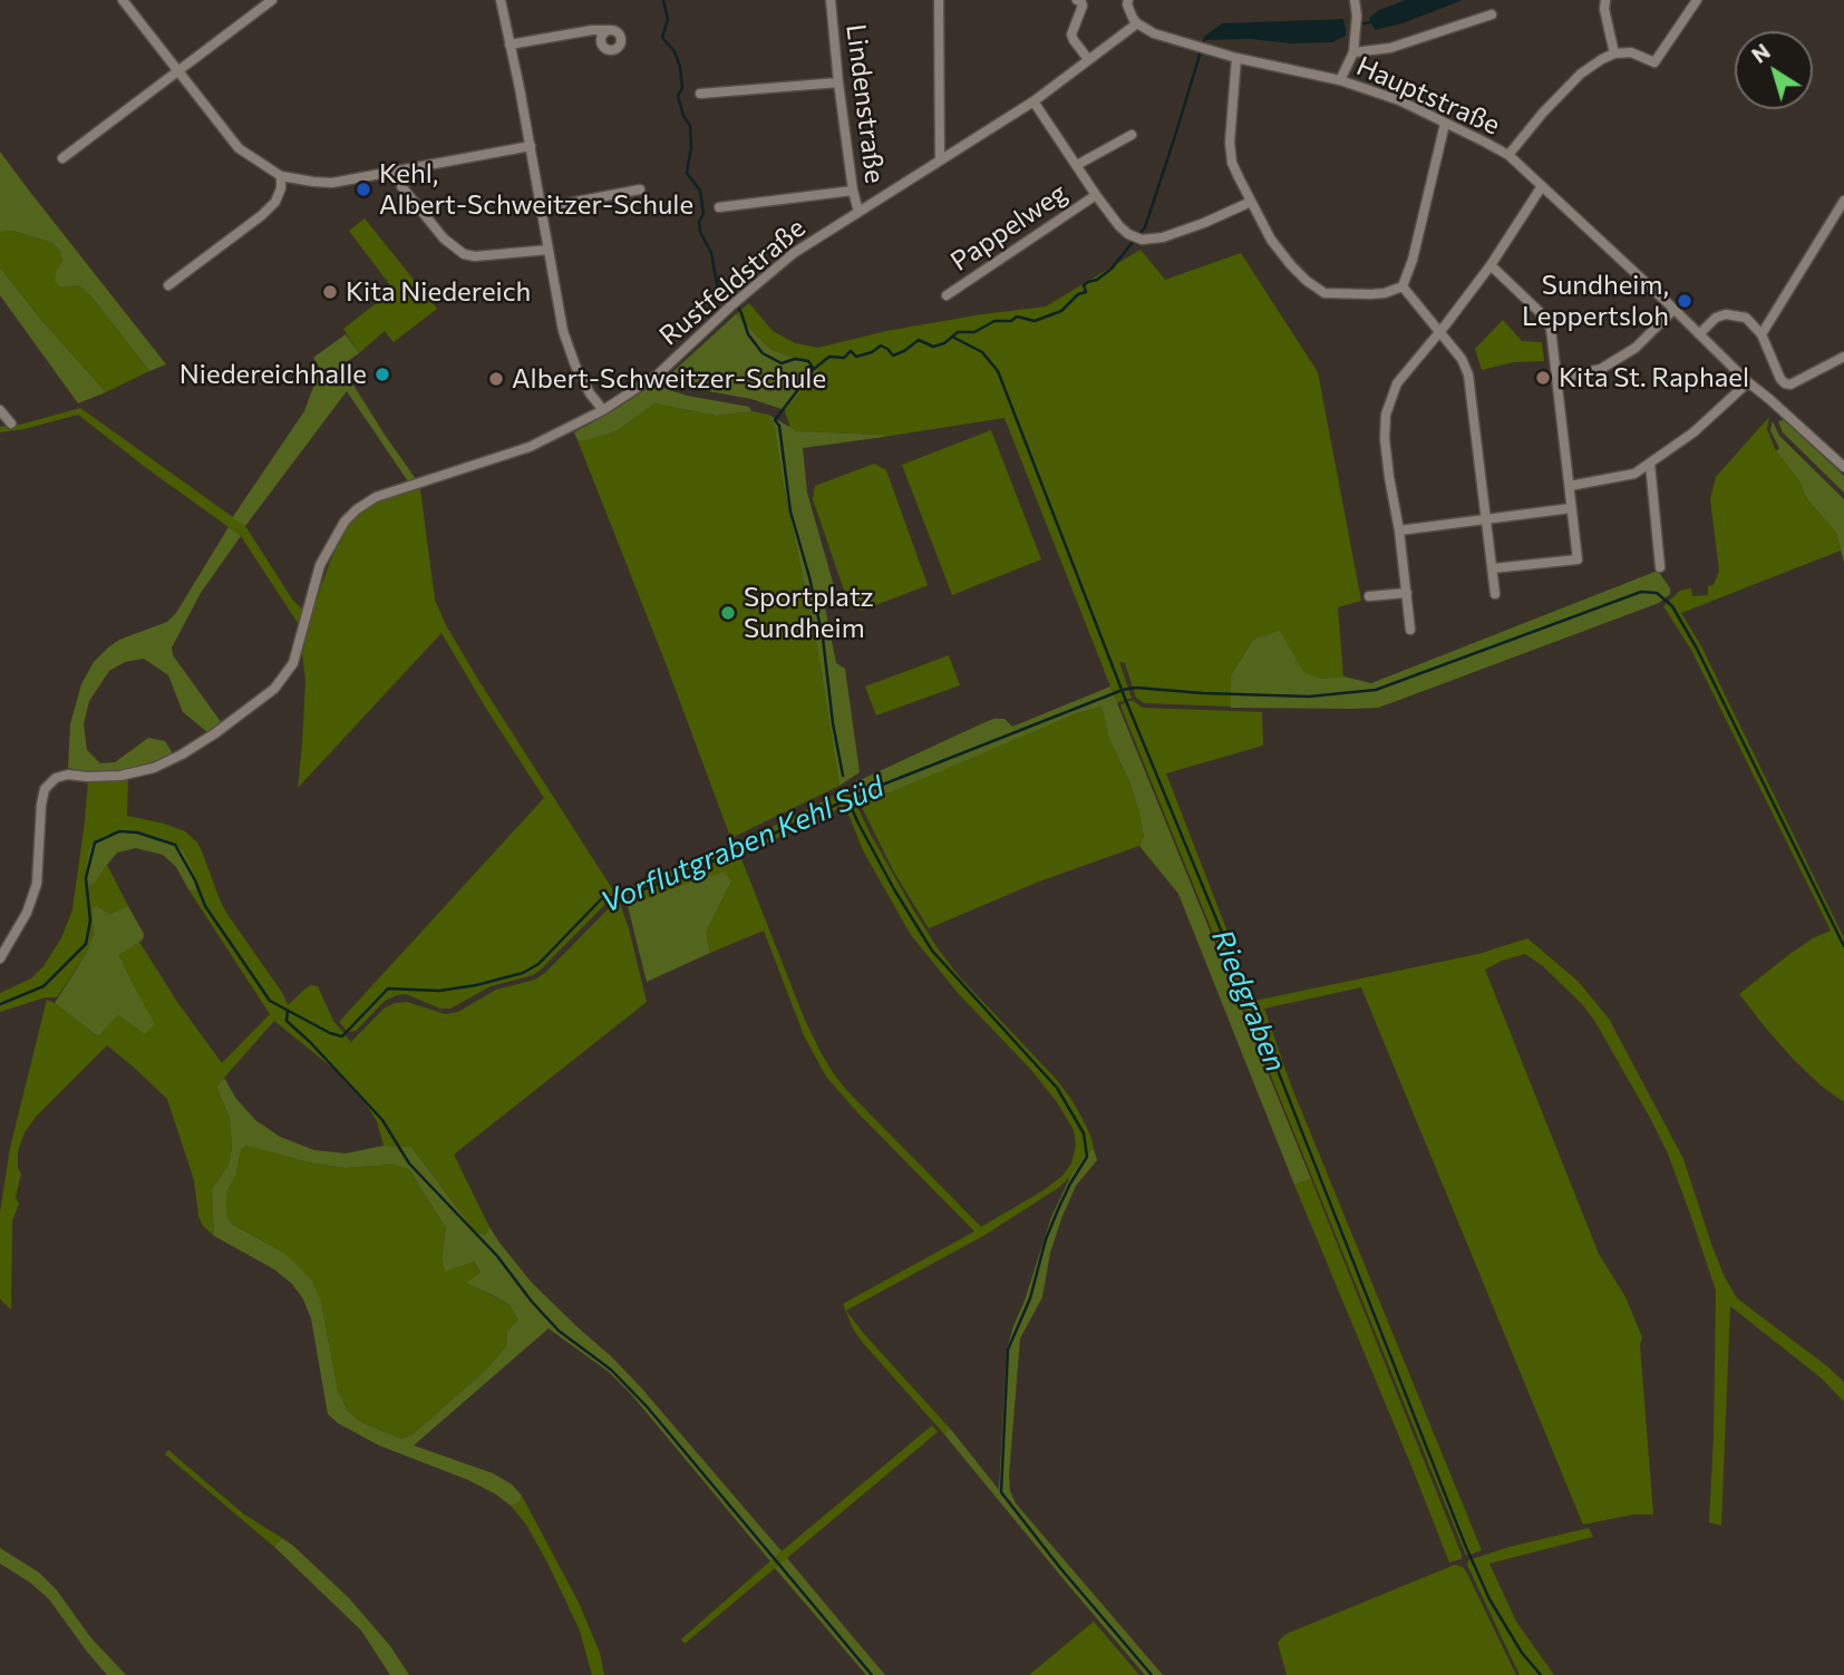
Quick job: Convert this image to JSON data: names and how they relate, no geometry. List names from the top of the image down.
{
  "streets": {
    "street": [
      "Hauptstraße",
      "Lindenstraße",
      "Pappelweg",
      "Rustfeldstraße"
    ]
  },
  "crossings": [
    ["Hauptstraße", "Rustfeldstraße"],
    ["Lindenstraße", "Rustfeldstraße"]
  ],
  "water": ["Vorflutgraben Kehl Süd", "Riedgraben"],
  "places": [
    "Kehl, Albert-Schweitzer-Schule",
    "Kita Niedereich",
    "Sundheim, Leppertsloh",
    "Niedereichhalle",
    "Kita St. Raphael",
    "Albert-Schweitzer-Schule",
    "Sportplatz Sundheim"
  ],
  "north": "top left"
}
